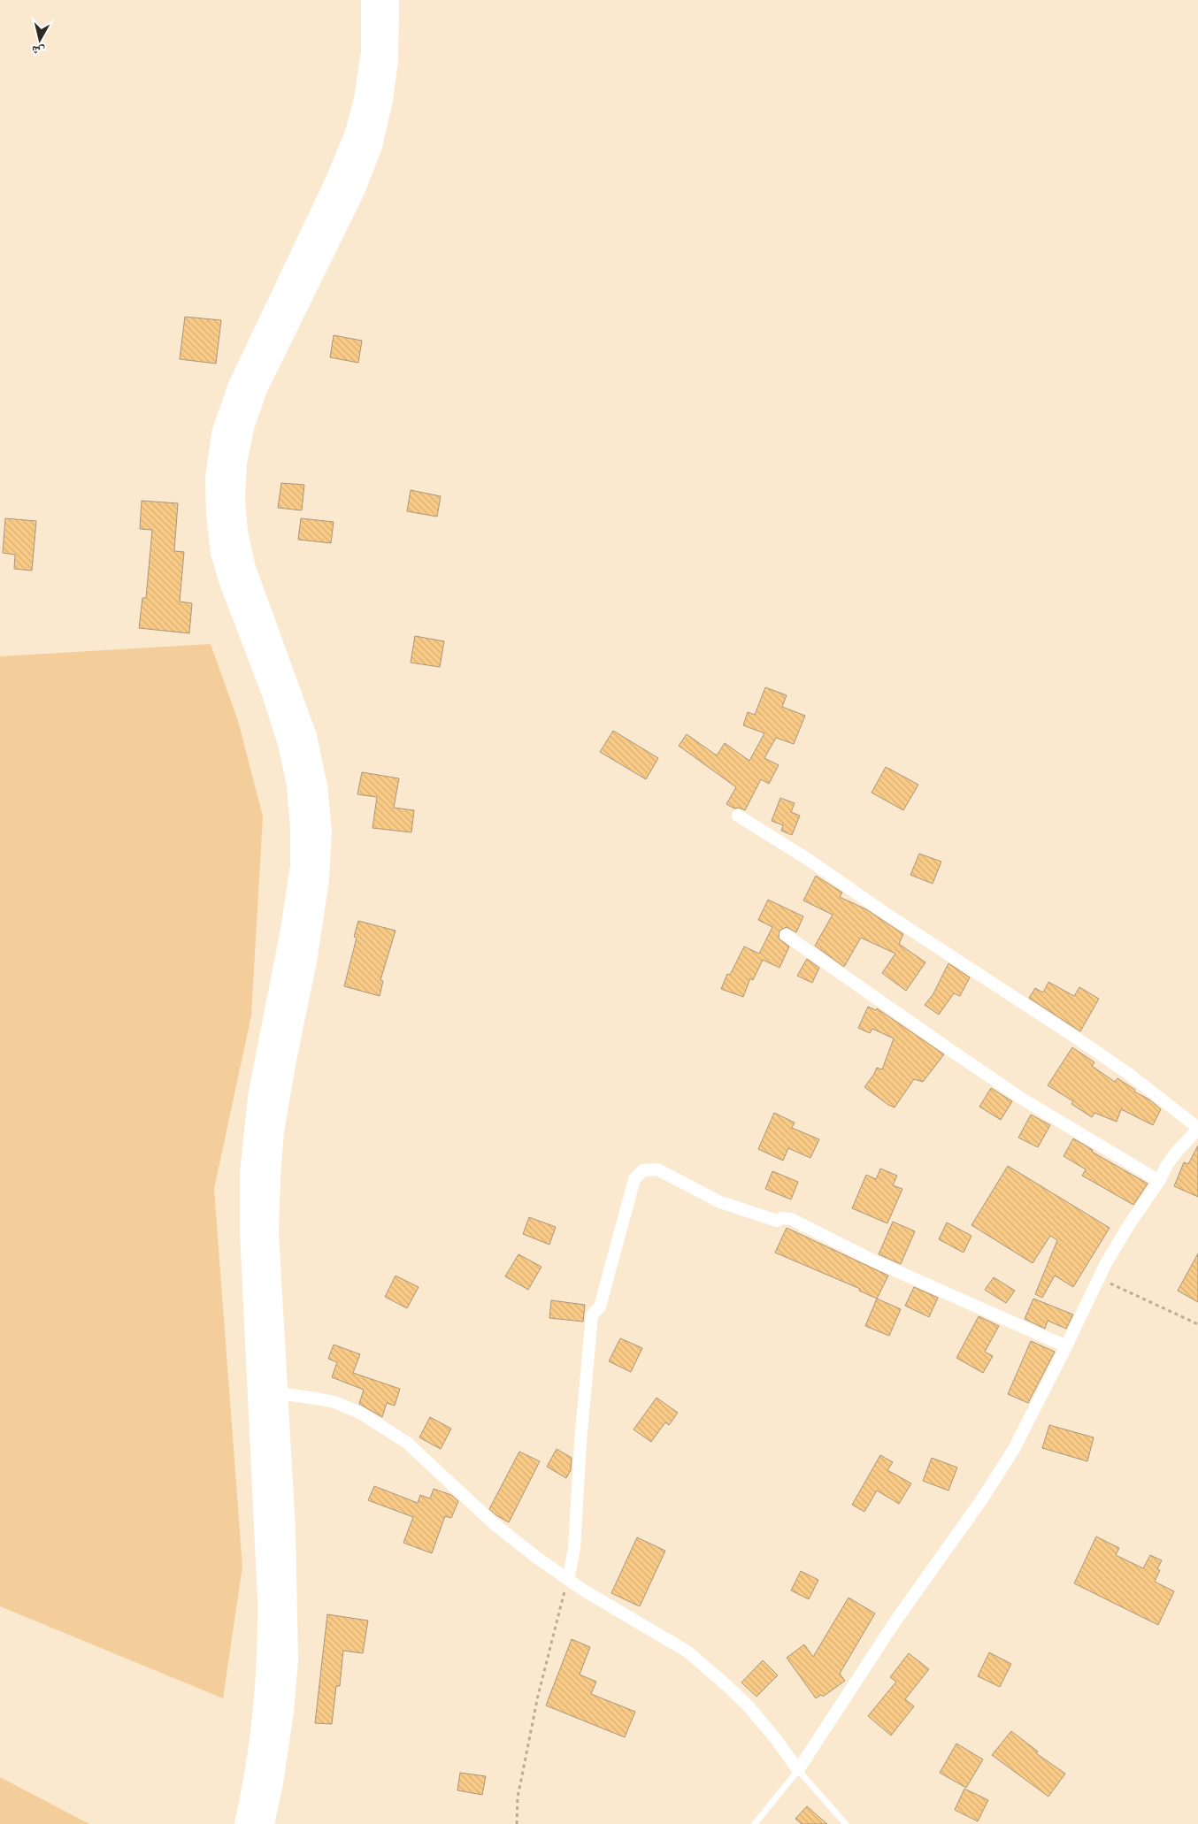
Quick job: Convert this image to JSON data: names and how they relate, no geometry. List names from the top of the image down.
{
  "north": "bottom"
}
